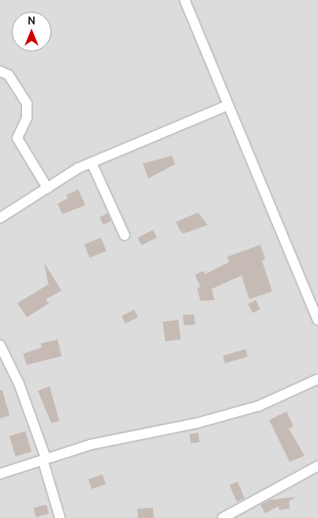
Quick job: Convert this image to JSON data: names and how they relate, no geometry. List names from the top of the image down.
{
  "north": "top"
}
